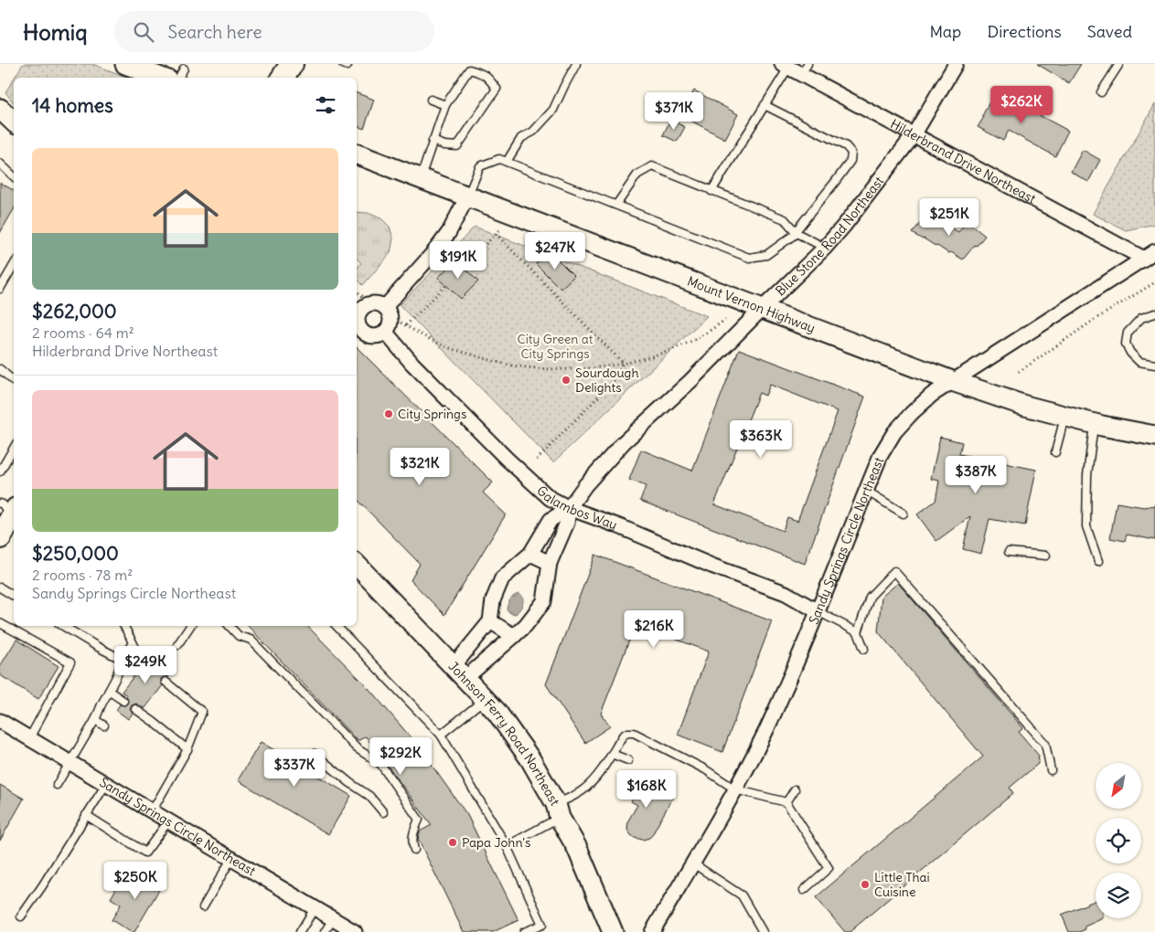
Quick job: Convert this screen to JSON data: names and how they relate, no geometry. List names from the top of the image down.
{
  "streets": {
    "street": [
      "Hilderbrand Drive Northeast",
      "Blue Stone Road Northeast",
      "Mount Vernon Highway",
      "Galambos Way",
      "Sandy Springs Circle Northeast",
      "Johnson Ferry Road Northeast"
    ]
  },
  "crossings": [
    ["Hilderbrand Drive Northeast", "Blue Stone Road Northeast"],
    ["Hilderbrand Drive Northeast", "Sandy Springs Circle Northeast"],
    ["Blue Stone Road Northeast", "Mount Vernon Highway"],
    ["Blue Stone Road Northeast", "Galambos Way"],
    ["Blue Stone Road Northeast", "Johnson Ferry Road Northeast"],
    ["Mount Vernon Highway", "Sandy Springs Circle Northeast"],
    ["Galambos Way", "Sandy Springs Circle Northeast"]
  ],
  "parks": ["City Green at City Springs"],
  "places": [
    "Sourdough Delights",
    "City Springs",
    "Papa John's",
    "Little Thai Cuisine"
  ],
  "north": "bottom left",
  "page": {
    "header": "Homiq",
    "search": "Search here",
    "nav": ["Map", "Directions", "Saved"],
    "heading": "14 homes",
    "price": [
      "$262K",
      "$371K",
      "$251K",
      "$247K",
      "$191K",
      "$363K",
      "$321K",
      "$387K",
      "$216K",
      "$249K",
      "$292K",
      "$337K",
      "$168K",
      "$250K"
    ],
    "list": [
      {
        "name": "$262,000",
        "note": "2 rooms · 64 m² · Hilderbrand Drive Northeast"
      },
      {
        "name": "$250,000",
        "note": "2 rooms · 78 m² · Sandy Springs Circle Northeast"
      }
    ]
  }
}
